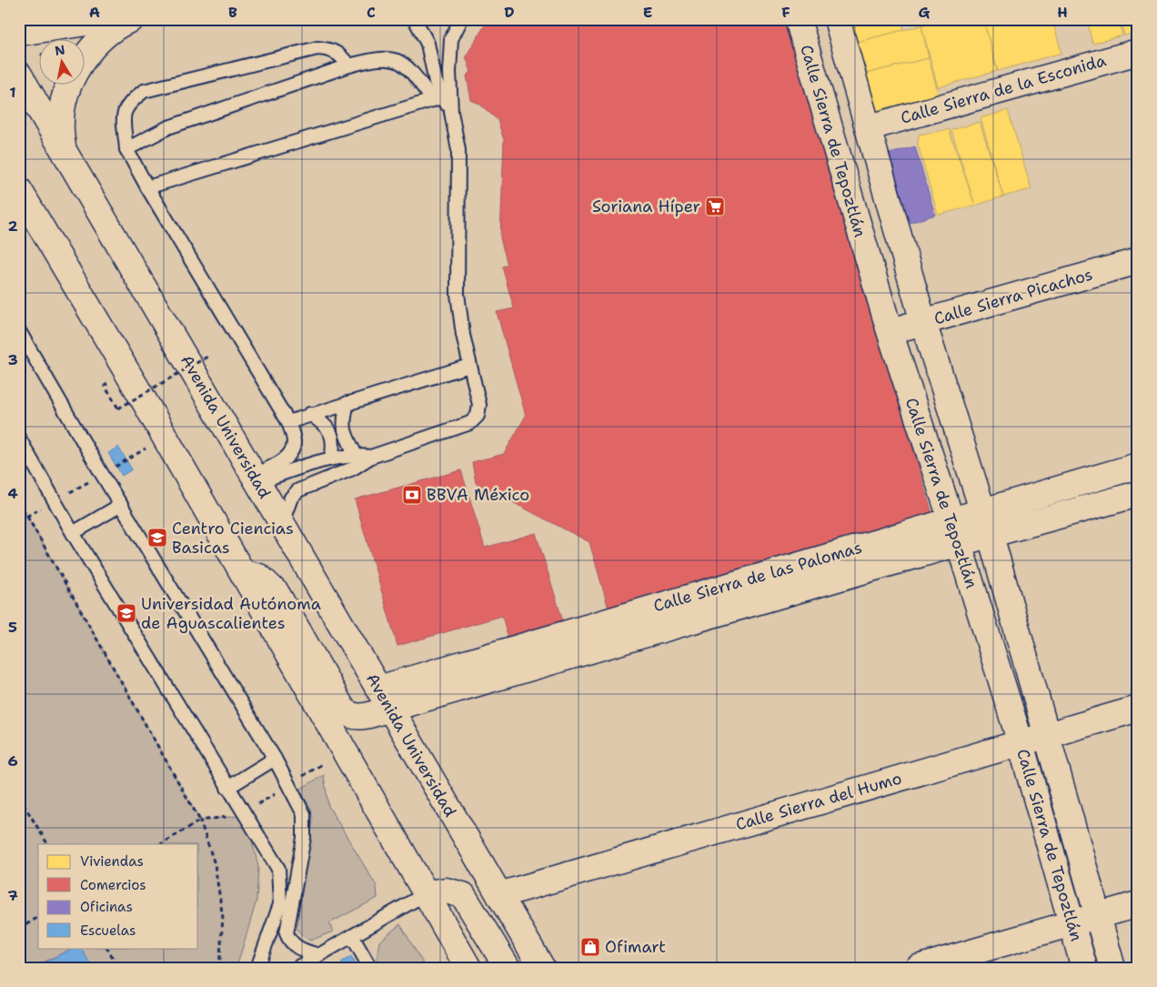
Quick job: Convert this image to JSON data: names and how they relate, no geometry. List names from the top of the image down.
{
  "streets": {
    "street": [
      "Calle Sierra de la Esconida",
      "Calle Sierra de Tepoztlán",
      "Calle Sierra Picachos",
      "Avenida Universidad",
      "Calle Sierra de las Palomas",
      "Calle Sierra del Humo"
    ]
  },
  "crossings": [
    ["Calle Sierra de la Esconida", "Calle Sierra de Tepoztlán"],
    ["Calle Sierra de Tepoztlán", "Calle Sierra Picachos"],
    ["Calle Sierra de Tepoztlán", "Calle Sierra de las Palomas"],
    ["Calle Sierra de Tepoztlán", "Calle Sierra del Humo"],
    ["Avenida Universidad", "Calle Sierra de las Palomas"],
    ["Avenida Universidad", "Calle Sierra del Humo"]
  ],
  "places": {
    "supermarket": ["Soriana Híper"],
    "bank": ["BBVA México"],
    "school or university": ["Centro Ciencias Basicas", "Universidad Autónoma de Aguascalientes"],
    "shop": ["Ofimart"]
  },
  "legend": [
    "Viviendas",
    "Comercios",
    "Oficinas",
    "Escuelas"
  ],
  "north": "top",
  "grid": {
    "columns": [
      "A",
      "B",
      "C",
      "D",
      "E",
      "F",
      "G",
      "H"
    ],
    "rows": [
      "1",
      "2",
      "3",
      "4",
      "5",
      "6",
      "7"
    ]
  }
}
